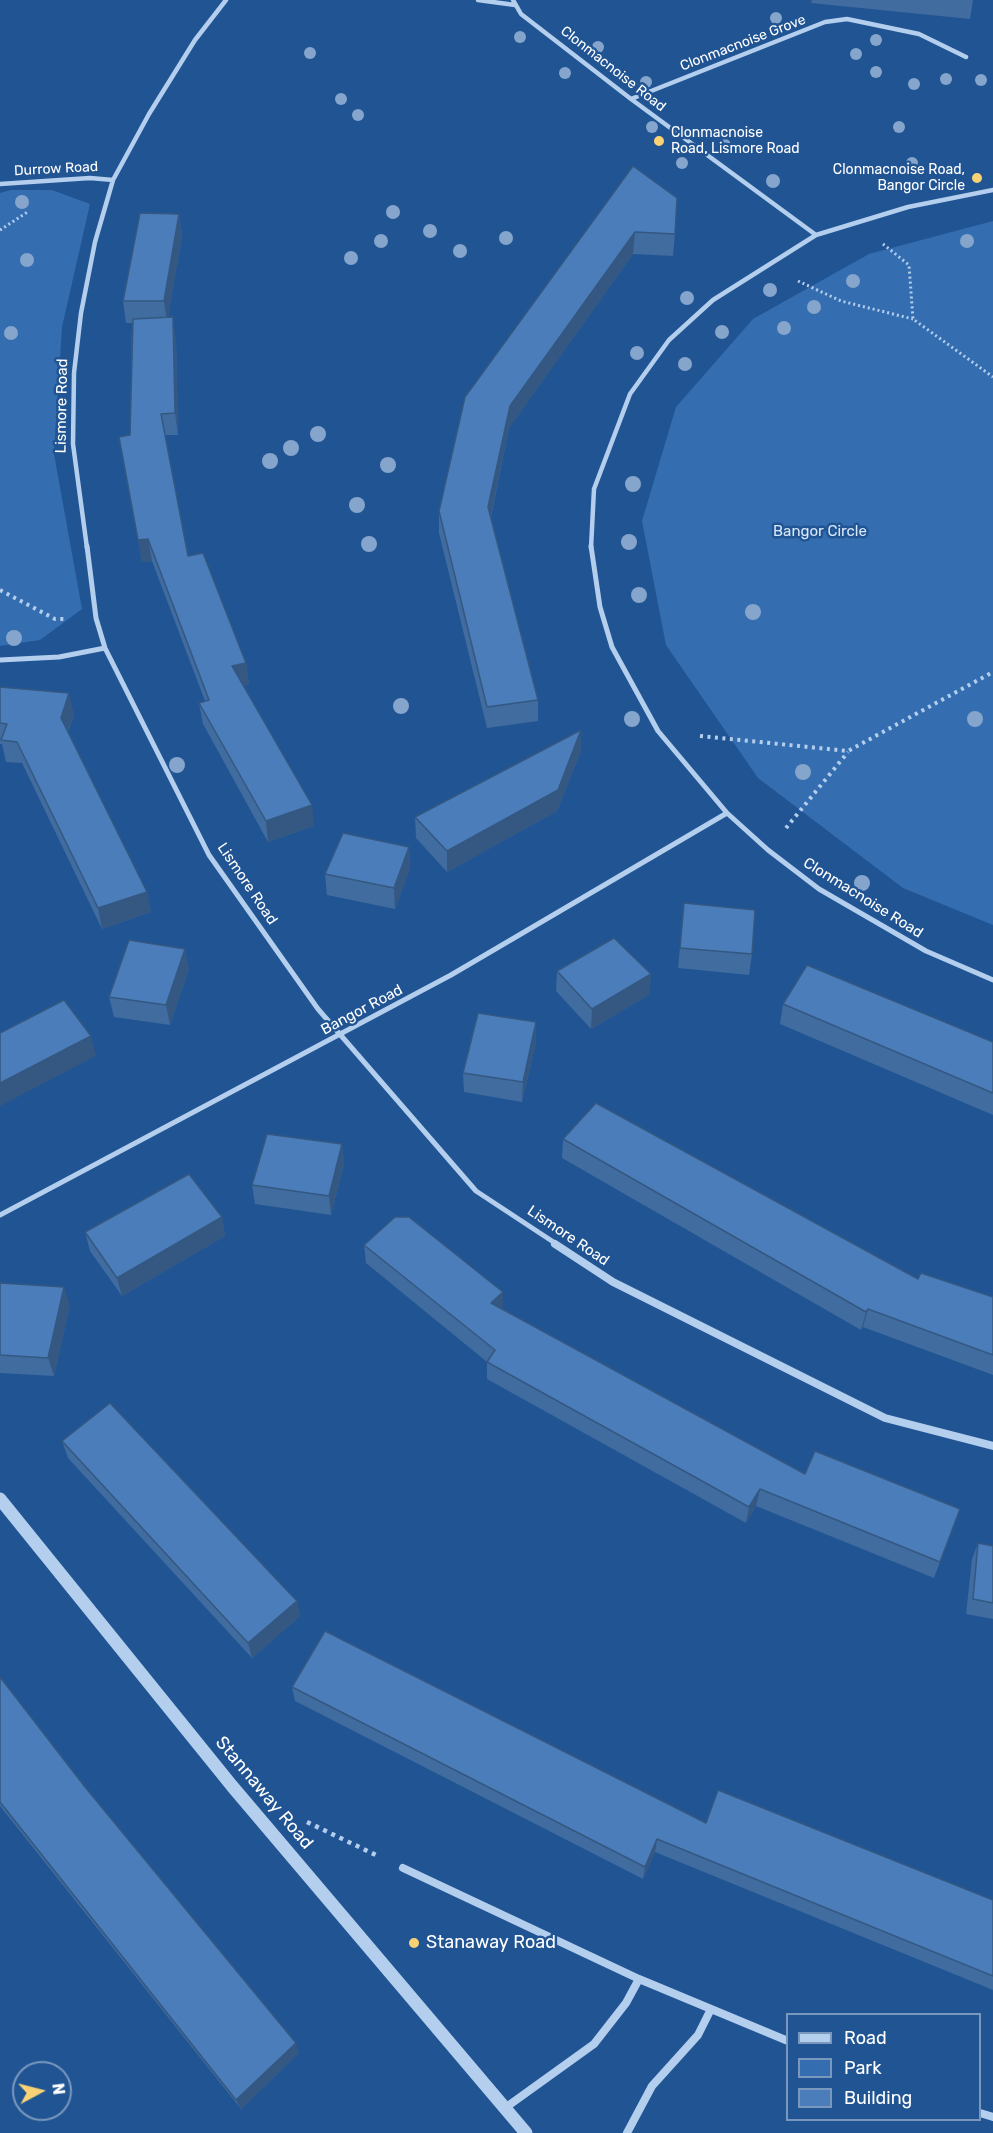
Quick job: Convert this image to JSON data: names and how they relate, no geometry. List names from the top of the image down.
{
  "streets": {
    "street": [
      "Clonmacnoise Grove",
      "Clonmacnoise Road",
      "Durrow Road",
      "Lismore Road",
      "Bangor Road",
      "Stannaway Road"
    ]
  },
  "crossings": [
    ["Clonmacnoise Grove", "Clonmacnoise Road"],
    ["Clonmacnoise Road", "Bangor Road"],
    ["Durrow Road", "Lismore Road"],
    ["Lismore Road", "Bangor Road"]
  ],
  "parks": ["Bangor Circle"],
  "places": ["Clonmacnoise Road, Lismore Road", "Clonmacnoise Road, Bangor Circle", "Stanaway Road"],
  "legend": ["Road", "Park", "Building"],
  "north": "right"
}
